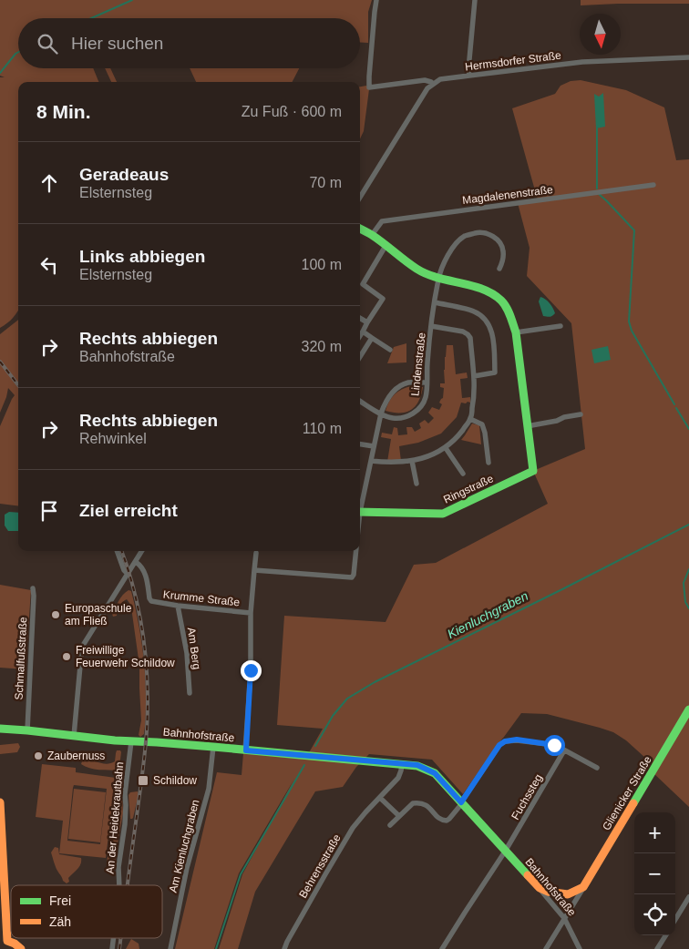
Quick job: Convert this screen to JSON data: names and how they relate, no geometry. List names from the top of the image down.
{
  "streets": {
    "street": [
      "Hermsdorfer Straße",
      "Magdalenenstraße",
      "Lindenstraße",
      "Ringstraße",
      "Krumme Straße",
      "Am Berg",
      "Schmalfußstraße",
      "Bahnhofstraße",
      "Glienicker Straße",
      "Fuchssteg",
      "An der Heidekrautbahn",
      "Am Kienluchgraben",
      "Behrensstraße"
    ]
  },
  "crossings": [
    ["Krumme Straße", "Am Berg"],
    ["Schmalfußstraße", "Bahnhofstraße"],
    ["Bahnhofstraße", "Glienicker Straße"],
    ["Bahnhofstraße", "Fuchssteg"],
    ["Bahnhofstraße", "An der Heidekrautbahn"],
    ["Bahnhofstraße", "Am Kienluchgraben"],
    ["Bahnhofstraße", "Behrensstraße"]
  ],
  "water": ["Kienluchgraben"],
  "places": {
    "other": ["Europaschule am Fließ", "Freiwillige Feuerwehr Schildow", "Zaubernuss"],
    "transit": ["Schildow"]
  },
  "legend": ["Frei", "Zäh"],
  "north": "bottom",
  "page": {
    "search": "Hier suchen",
    "heading": ["8 Min.", "Zu Fuß · 600 m"],
    "list": [
      ["Geradeaus", "Elsternsteg", "70 m"],
      ["Links abbiegen", "Elsternsteg", "100 m"],
      ["Rechts abbiegen", "Bahnhofstraße", "320 m"],
      ["Rechts abbiegen", "Rehwinkel", "110 m"],
      "Ziel erreicht"
    ],
    "map_buttons": ["+", "−"]
  }
}
